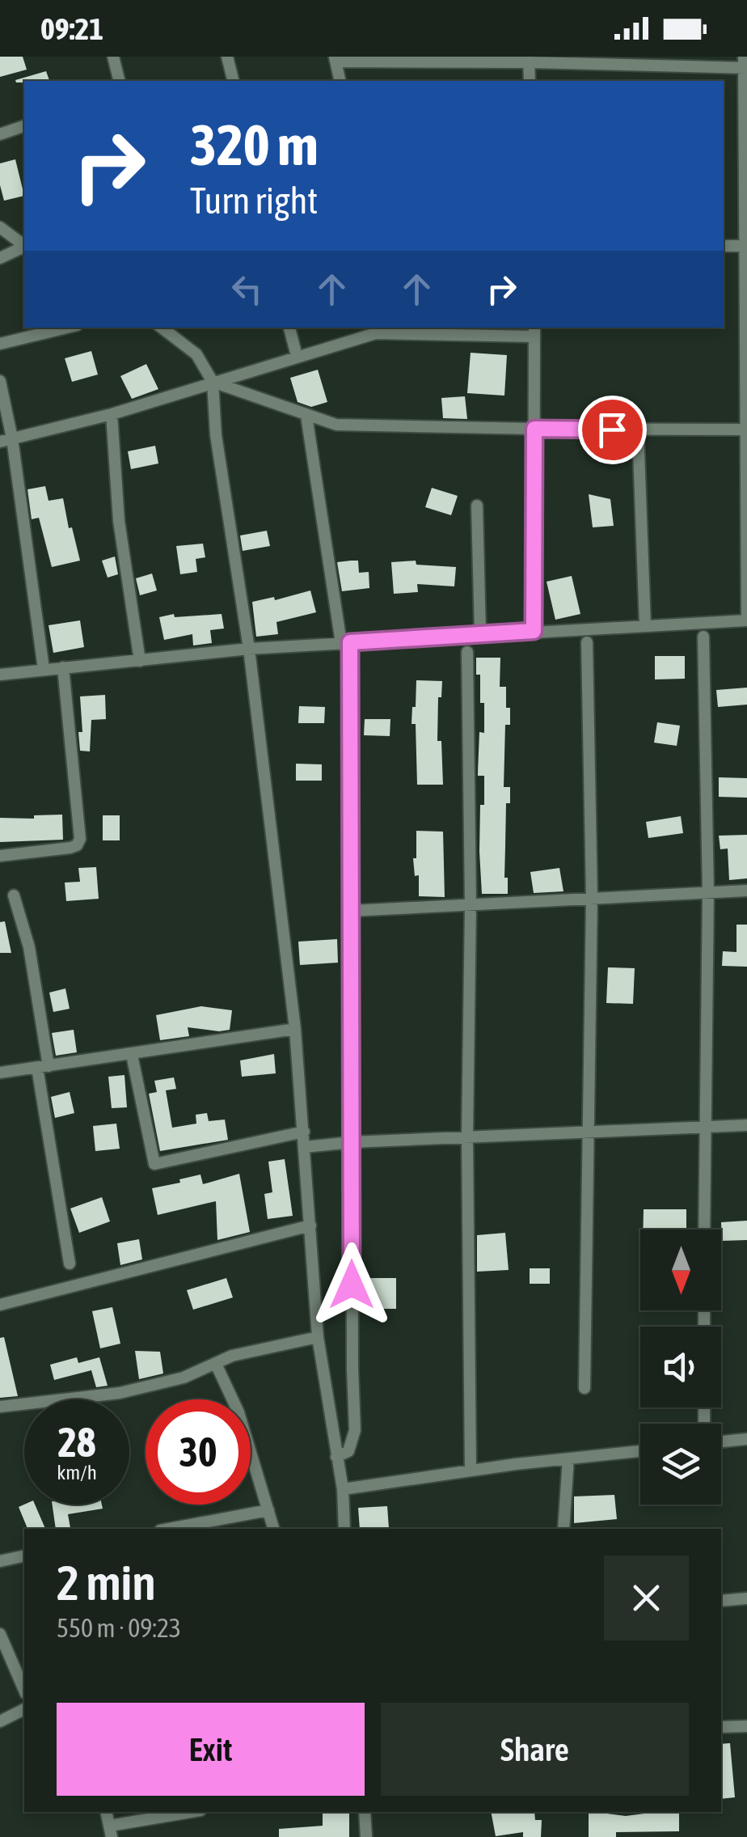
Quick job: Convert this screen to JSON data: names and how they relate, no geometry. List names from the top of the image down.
{
  "north": "bottom",
  "page": {
    "status": "09:21",
    "turn": ["320 m", "Turn right"],
    "speed": "28 km/h",
    "limit": "30",
    "heading": ["2 min", "550 m · 09:23"],
    "buttons": ["Exit", "Share"]
  }
}
